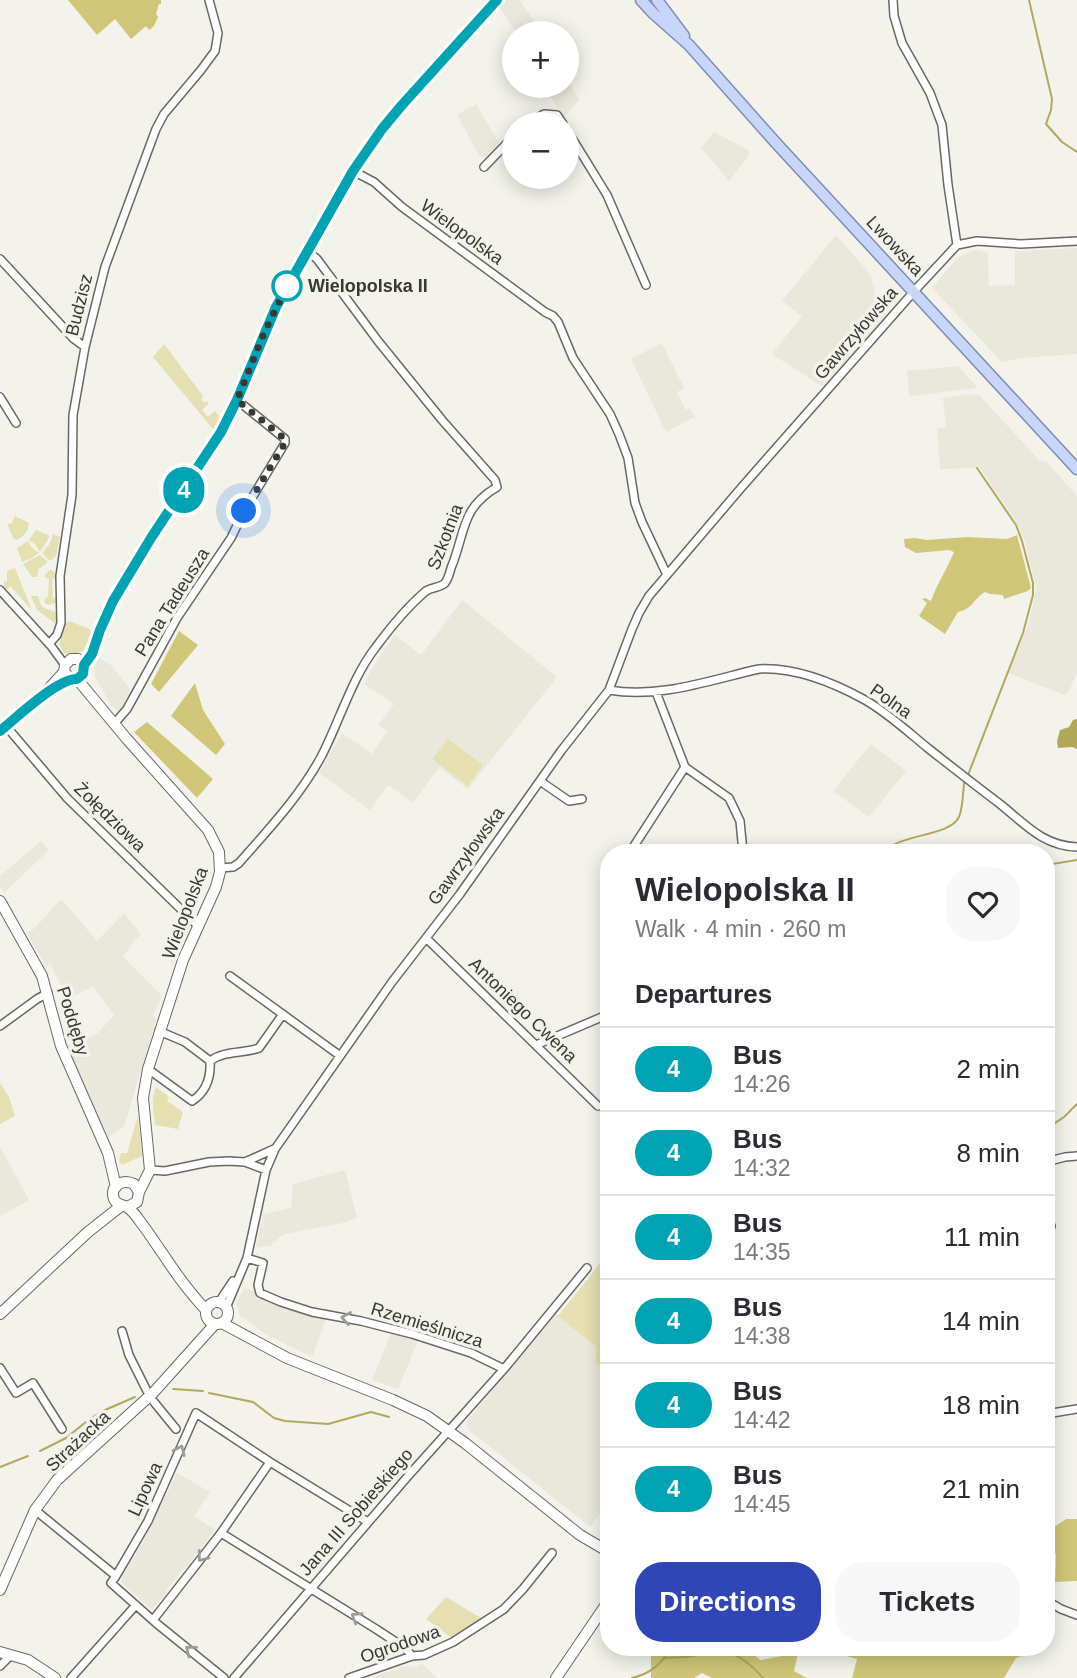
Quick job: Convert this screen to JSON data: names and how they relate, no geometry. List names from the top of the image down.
{
  "streets": {
    "main road": ["Lwowska"],
    "street": [
      "Wielopolska",
      "Budzisz",
      "Gawrzyłowska",
      "Szkotnia",
      "Pana Tadeusza",
      "Polna",
      "Żołędziowa",
      "Antoniego Cwena",
      "Poddęby",
      "Rzemieślnicza",
      "Strażacka",
      "Lipowa",
      "Jana III Sobieskiego",
      "Ogrodowa"
    ]
  },
  "crossings": [
    ["Wielopolska", "Gawrzyłowska"],
    ["Wielopolska", "Szkotnia"],
    ["Wielopolska", "Pana Tadeusza"],
    ["Wielopolska", "Żołędziowa"],
    ["Wielopolska", "Poddęby"],
    ["Lwowska", "Gawrzyłowska"],
    ["Gawrzyłowska", "Polna"],
    ["Gawrzyłowska", "Antoniego Cwena"],
    ["Gawrzyłowska", "Strażacka"],
    ["Rzemieślnicza", "Strażacka"],
    ["Rzemieślnicza", "Jana III Sobieskiego"]
  ],
  "places": ["Wielopolska II"],
  "lines": ["bus line 4"],
  "page": {
    "on_map": "4",
    "map_buttons": ["+", "−"],
    "heading": [
      ["Wielopolska II", "Walk · 4 min · 260 m"],
      "Departures"
    ],
    "list": [
      {
        "mark": "4",
        "name": "Bus",
        "note": "14:26",
        "value": "2 min"
      },
      {
        "mark": "4",
        "name": "Bus",
        "note": "14:32",
        "value": "8 min"
      },
      {
        "mark": "4",
        "name": "Bus",
        "note": "14:35",
        "value": "11 min"
      },
      {
        "mark": "4",
        "name": "Bus",
        "note": "14:38",
        "value": "14 min"
      },
      {
        "mark": "4",
        "name": "Bus",
        "note": "14:42",
        "value": "18 min"
      },
      {
        "mark": "4",
        "name": "Bus",
        "note": "14:45",
        "value": "21 min"
      }
    ],
    "buttons": ["Directions", "Tickets"]
  }
}
